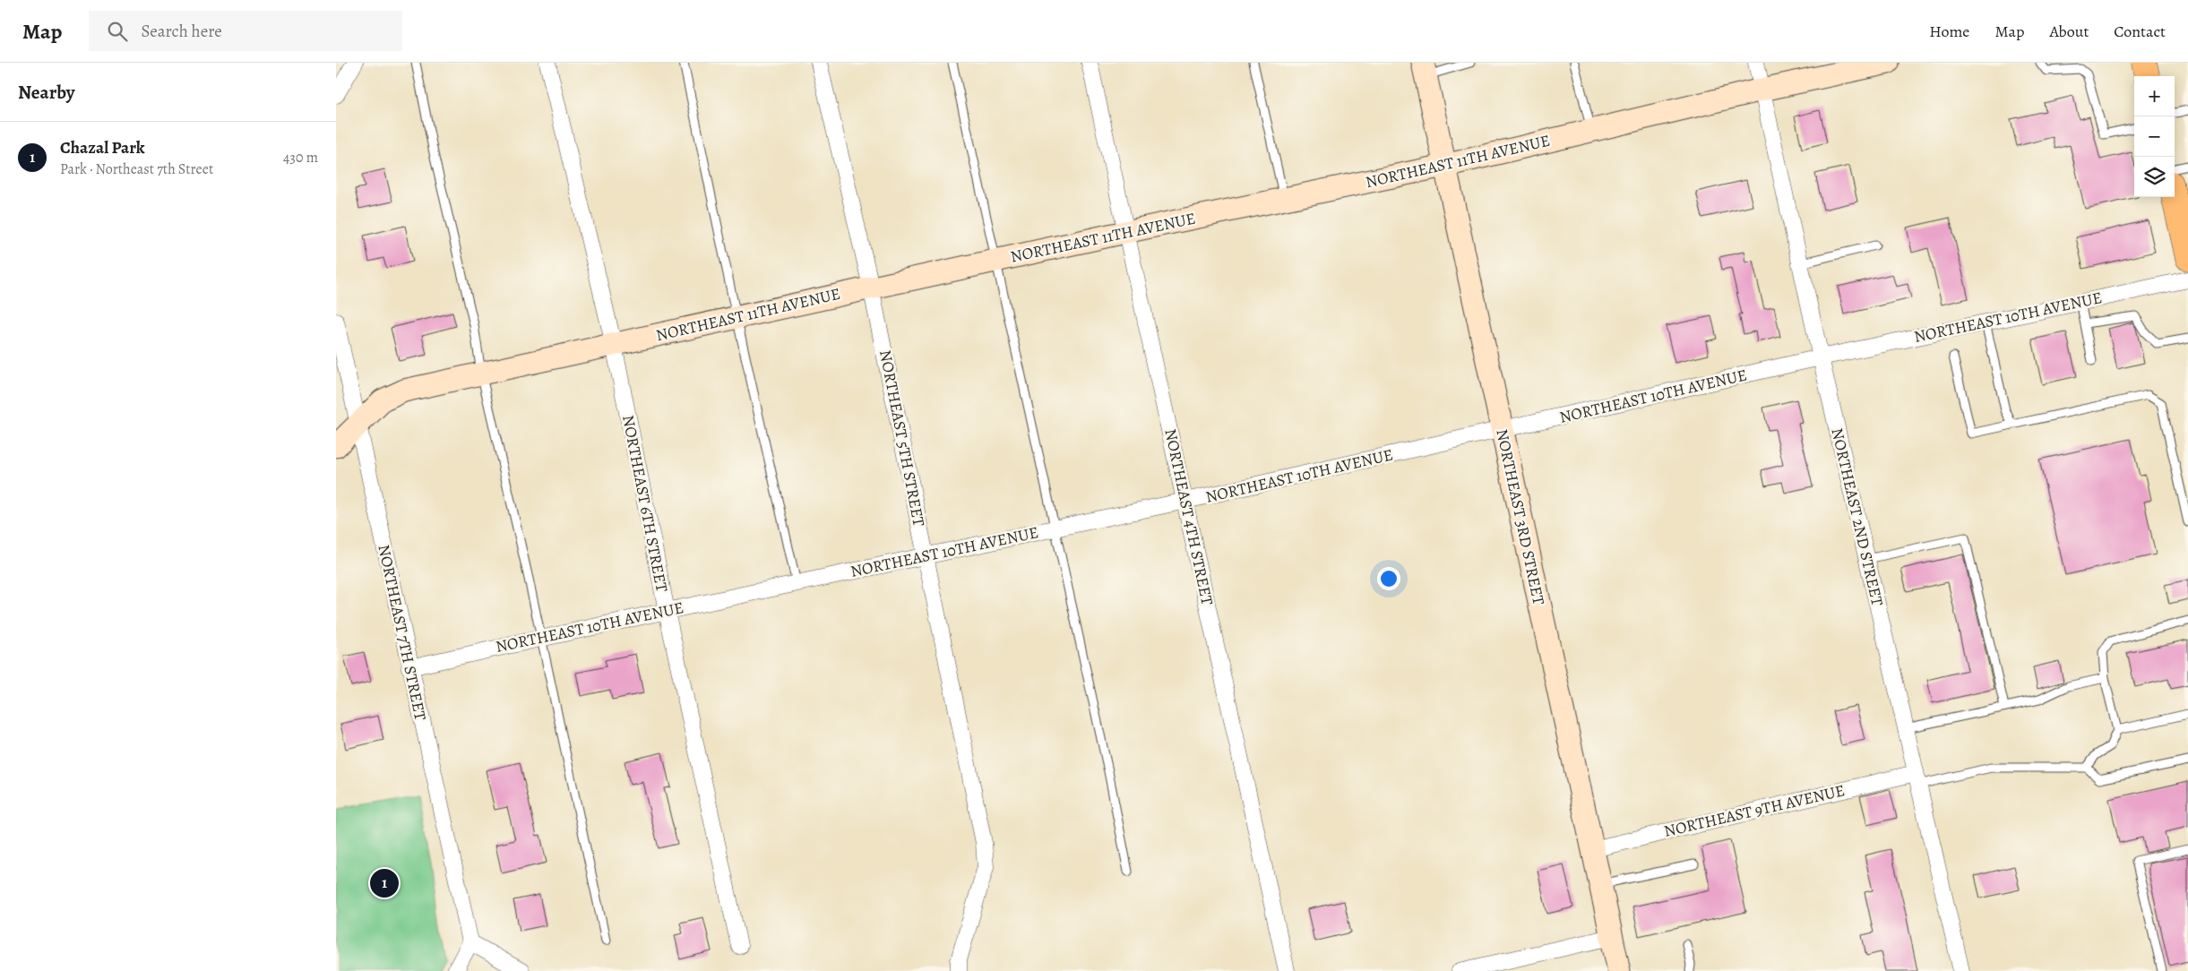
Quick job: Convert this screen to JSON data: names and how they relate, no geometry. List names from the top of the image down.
{
  "streets": {
    "street": [
      "NORTHEAST 11TH AVENUE",
      "NORTHEAST 10TH AVENUE",
      "NORTHEAST 5TH STREET",
      "NORTHEAST 6TH STREET",
      "NORTHEAST 4TH STREET",
      "NORTHEAST 3RD STREET",
      "NORTHEAST 2ND STREET",
      "NORTHEAST 7TH STREET",
      "NORTHEAST 9TH AVENUE"
    ]
  },
  "crossings": [
    ["NORTHEAST 11TH AVENUE", "NORTHEAST 5TH STREET"],
    ["NORTHEAST 11TH AVENUE", "NORTHEAST 6TH STREET"],
    ["NORTHEAST 11TH AVENUE", "NORTHEAST 4TH STREET"],
    ["NORTHEAST 11TH AVENUE", "NORTHEAST 3RD STREET"],
    ["NORTHEAST 11TH AVENUE", "NORTHEAST 2ND STREET"],
    ["NORTHEAST 11TH AVENUE", "NORTHEAST 7TH STREET"],
    ["NORTHEAST 10TH AVENUE", "NORTHEAST 5TH STREET"],
    ["NORTHEAST 10TH AVENUE", "NORTHEAST 6TH STREET"],
    ["NORTHEAST 10TH AVENUE", "NORTHEAST 4TH STREET"],
    ["NORTHEAST 10TH AVENUE", "NORTHEAST 3RD STREET"],
    ["NORTHEAST 10TH AVENUE", "NORTHEAST 2ND STREET"],
    ["NORTHEAST 10TH AVENUE", "NORTHEAST 7TH STREET"],
    ["NORTHEAST 3RD STREET", "NORTHEAST 9TH AVENUE"],
    ["NORTHEAST 2ND STREET", "NORTHEAST 9TH AVENUE"]
  ],
  "page": {
    "header": "Map",
    "search": "Search here",
    "nav": [
      "Home",
      "Map",
      "About",
      "Contact"
    ],
    "heading": "Nearby",
    "map_buttons": ["+", "−"],
    "list": [
      {
        "mark": "1",
        "name": "Chazal Park",
        "note": "Park · Northeast 7th Street",
        "value": "430 m"
      }
    ],
    "pins": "1"
  }
}
